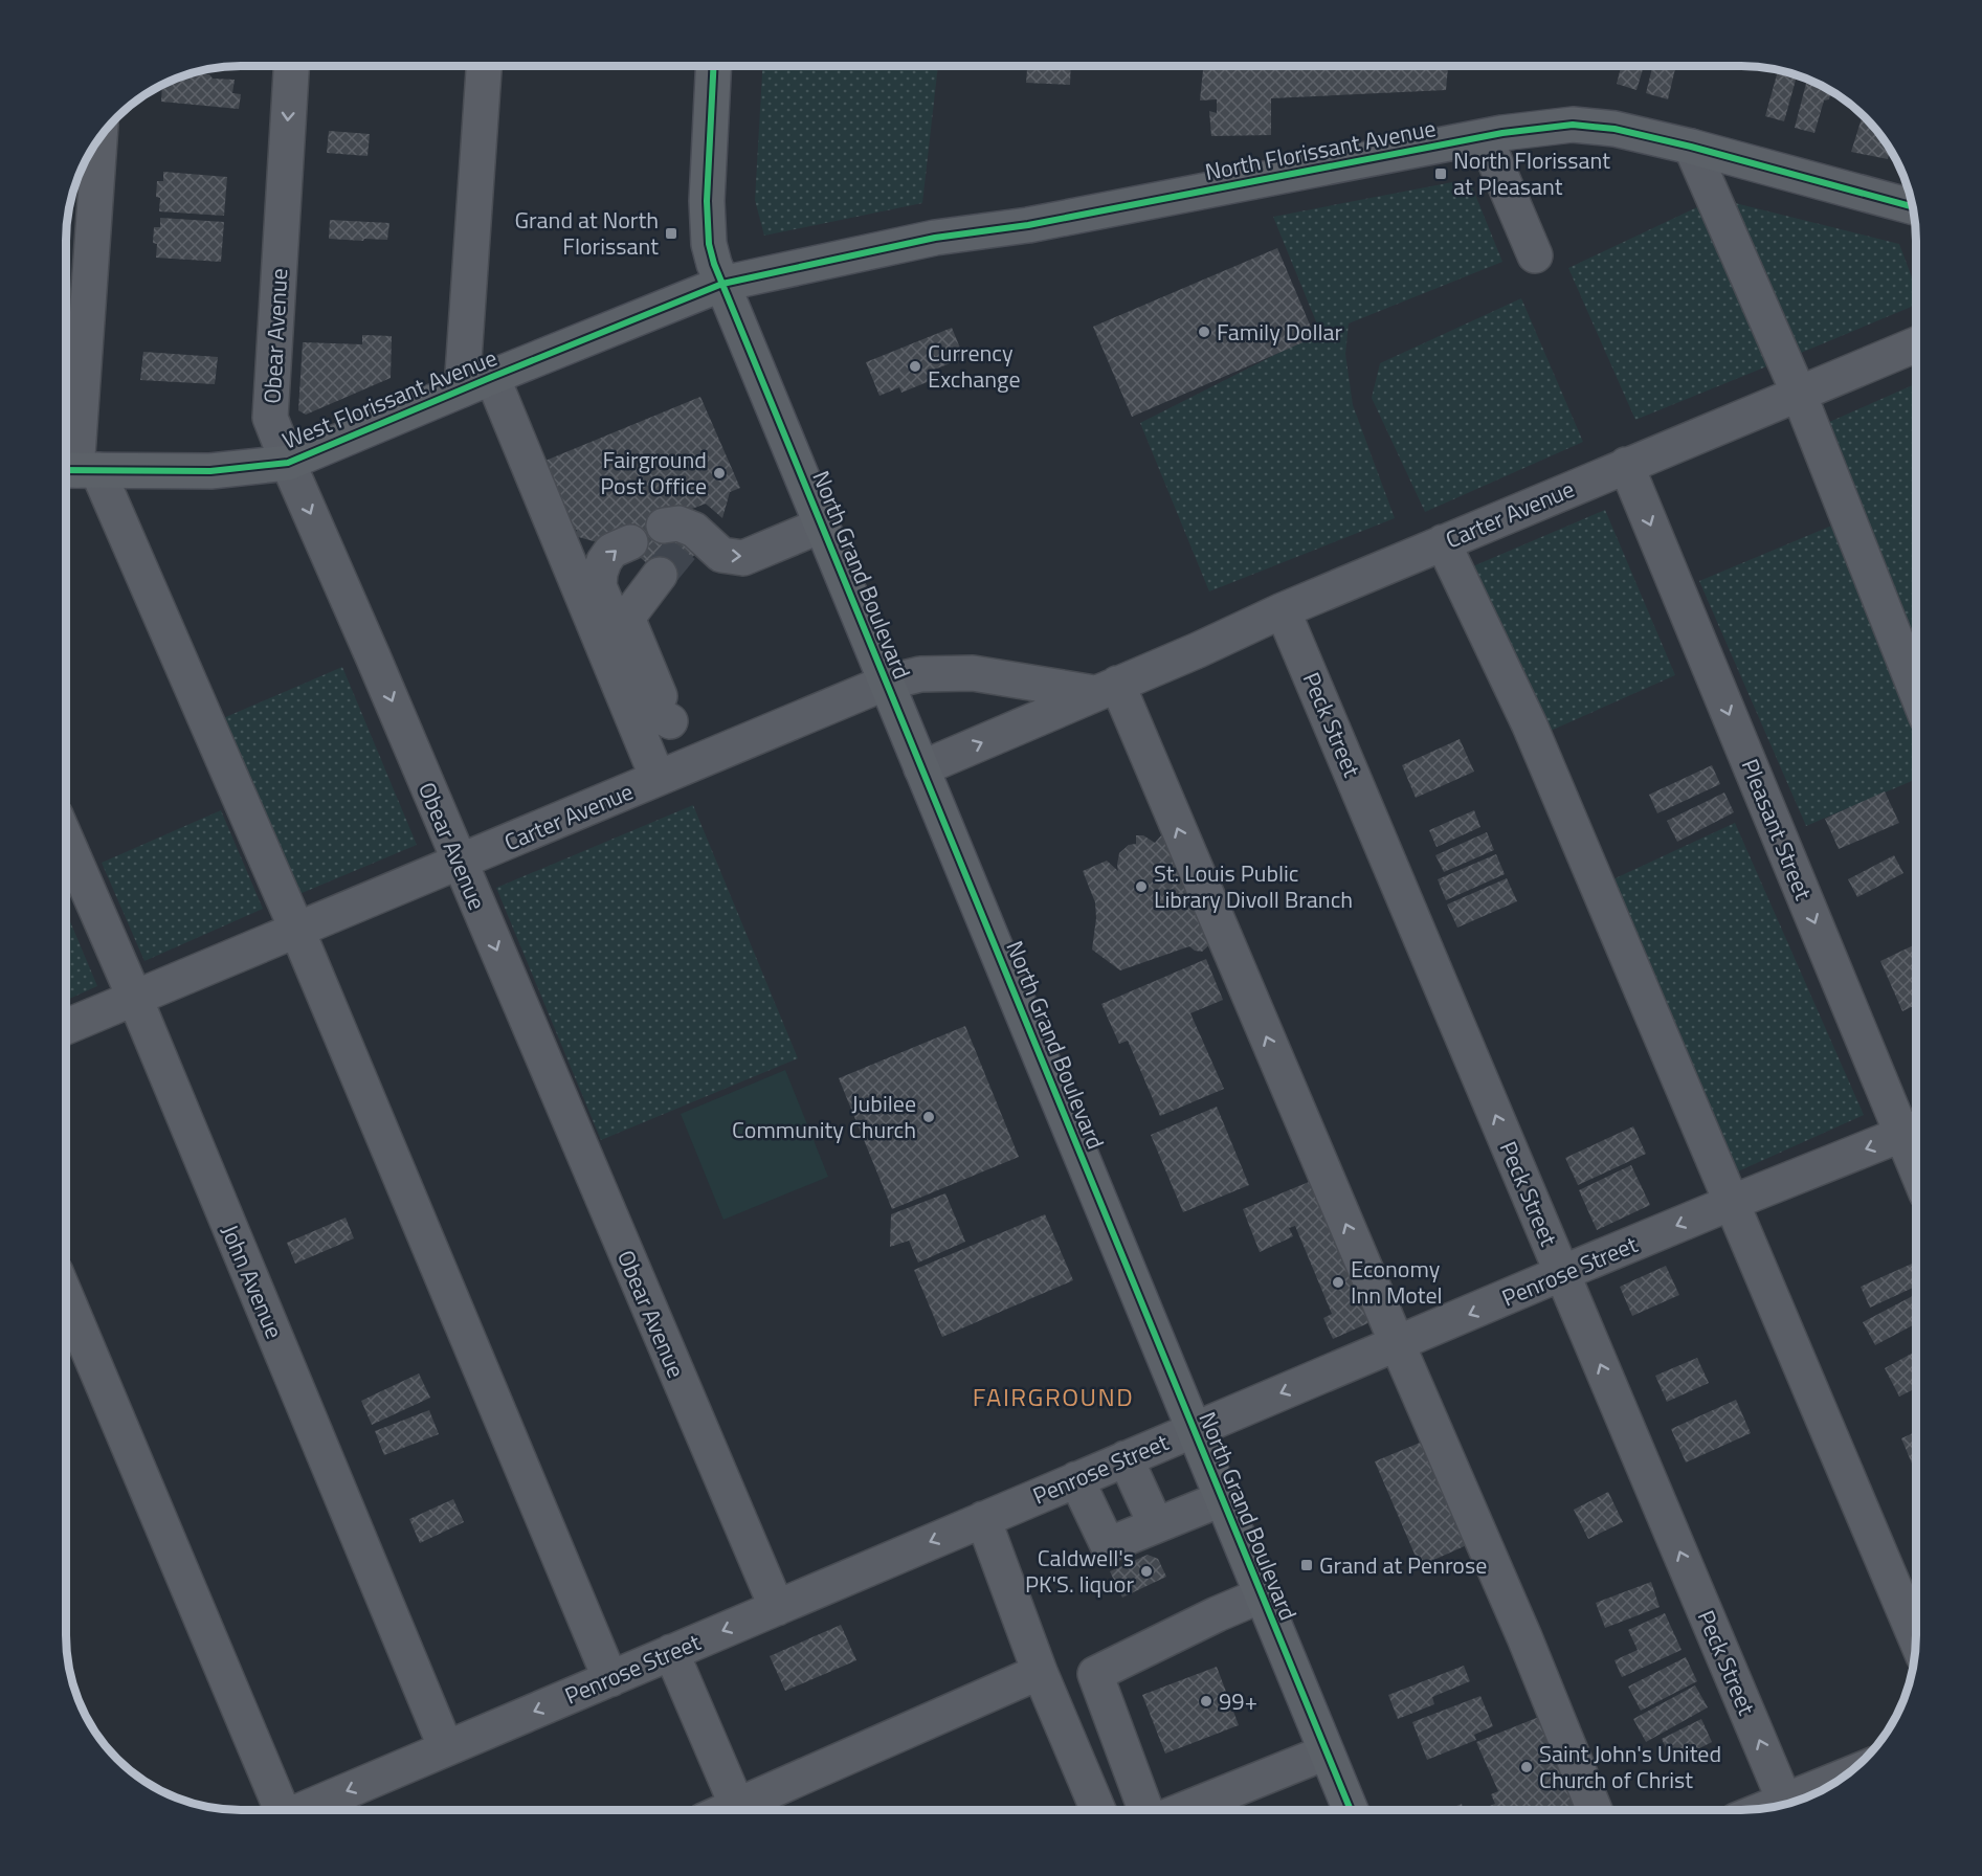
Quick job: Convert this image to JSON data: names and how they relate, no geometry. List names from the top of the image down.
{
  "streets": {
    "main road": ["North Florissant Avenue", "West Florissant Avenue", "North Grand Boulevard"],
    "street": [
      "Obear Avenue",
      "Carter Avenue",
      "Peck Street",
      "Pleasant Street",
      "Penrose Street",
      "John Avenue"
    ]
  },
  "crossings": [
    ["North Florissant Avenue", "West Florissant Avenue"],
    ["North Florissant Avenue", "North Grand Boulevard"],
    ["Obear Avenue", "West Florissant Avenue"],
    ["Obear Avenue", "Carter Avenue"],
    ["Obear Avenue", "Penrose Street"],
    ["West Florissant Avenue", "North Grand Boulevard"],
    ["Carter Avenue", "North Grand Boulevard"],
    ["Carter Avenue", "Peck Street"],
    ["Carter Avenue", "Pleasant Street"],
    ["Carter Avenue", "John Avenue"],
    ["North Grand Boulevard", "Penrose Street"],
    ["Peck Street", "Penrose Street"],
    ["Pleasant Street", "Penrose Street"],
    ["Penrose Street", "John Avenue"]
  ],
  "one_way": ["Penrose Street"],
  "districts": ["FAIRGROUND"],
  "places": {
    "transit": ["North Florissant at Pleasant", "Grand at North Florissant", "Grand at Penrose"],
    "other": [
      "Family Dollar",
      "Currency Exchange",
      "Fairground Post Office",
      "St. Louis Public Library Divoll Branch",
      "Jubilee Community Church",
      "Economy Inn Motel",
      "Caldwell's PK'S. liquor",
      "99+",
      "Saint John's United Church of Christ"
    ]
  }
}
